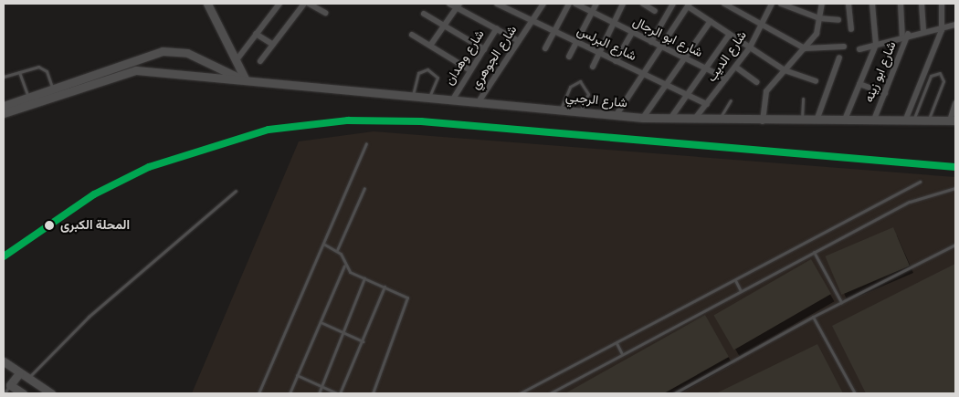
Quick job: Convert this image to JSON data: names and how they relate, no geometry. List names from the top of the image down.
{
  "streets": {
    "main road": ["شارع الرجبي"],
    "street": [
      "شارع ابو الرجال",
      "شارع البرلس",
      "شارع الديب",
      "شارع وهدان",
      "شارع الجوهري",
      "شارع ابو زينه"
    ]
  },
  "crossings": [
    ["شارع ابو الرجال", "شارع الديب"],
    ["شارع البرلس", "شارع الديب"],
    ["شارع البرلس", "شارع الجوهري"],
    ["شارع الديب", "شارع الرجبي"],
    ["شارع وهدان", "شارع الرجبي"],
    ["شارع الجوهري", "شارع الرجبي"],
    ["شارع ابو زينه", "شارع الرجبي"]
  ],
  "places": ["المحلة الكبرى"]
}
